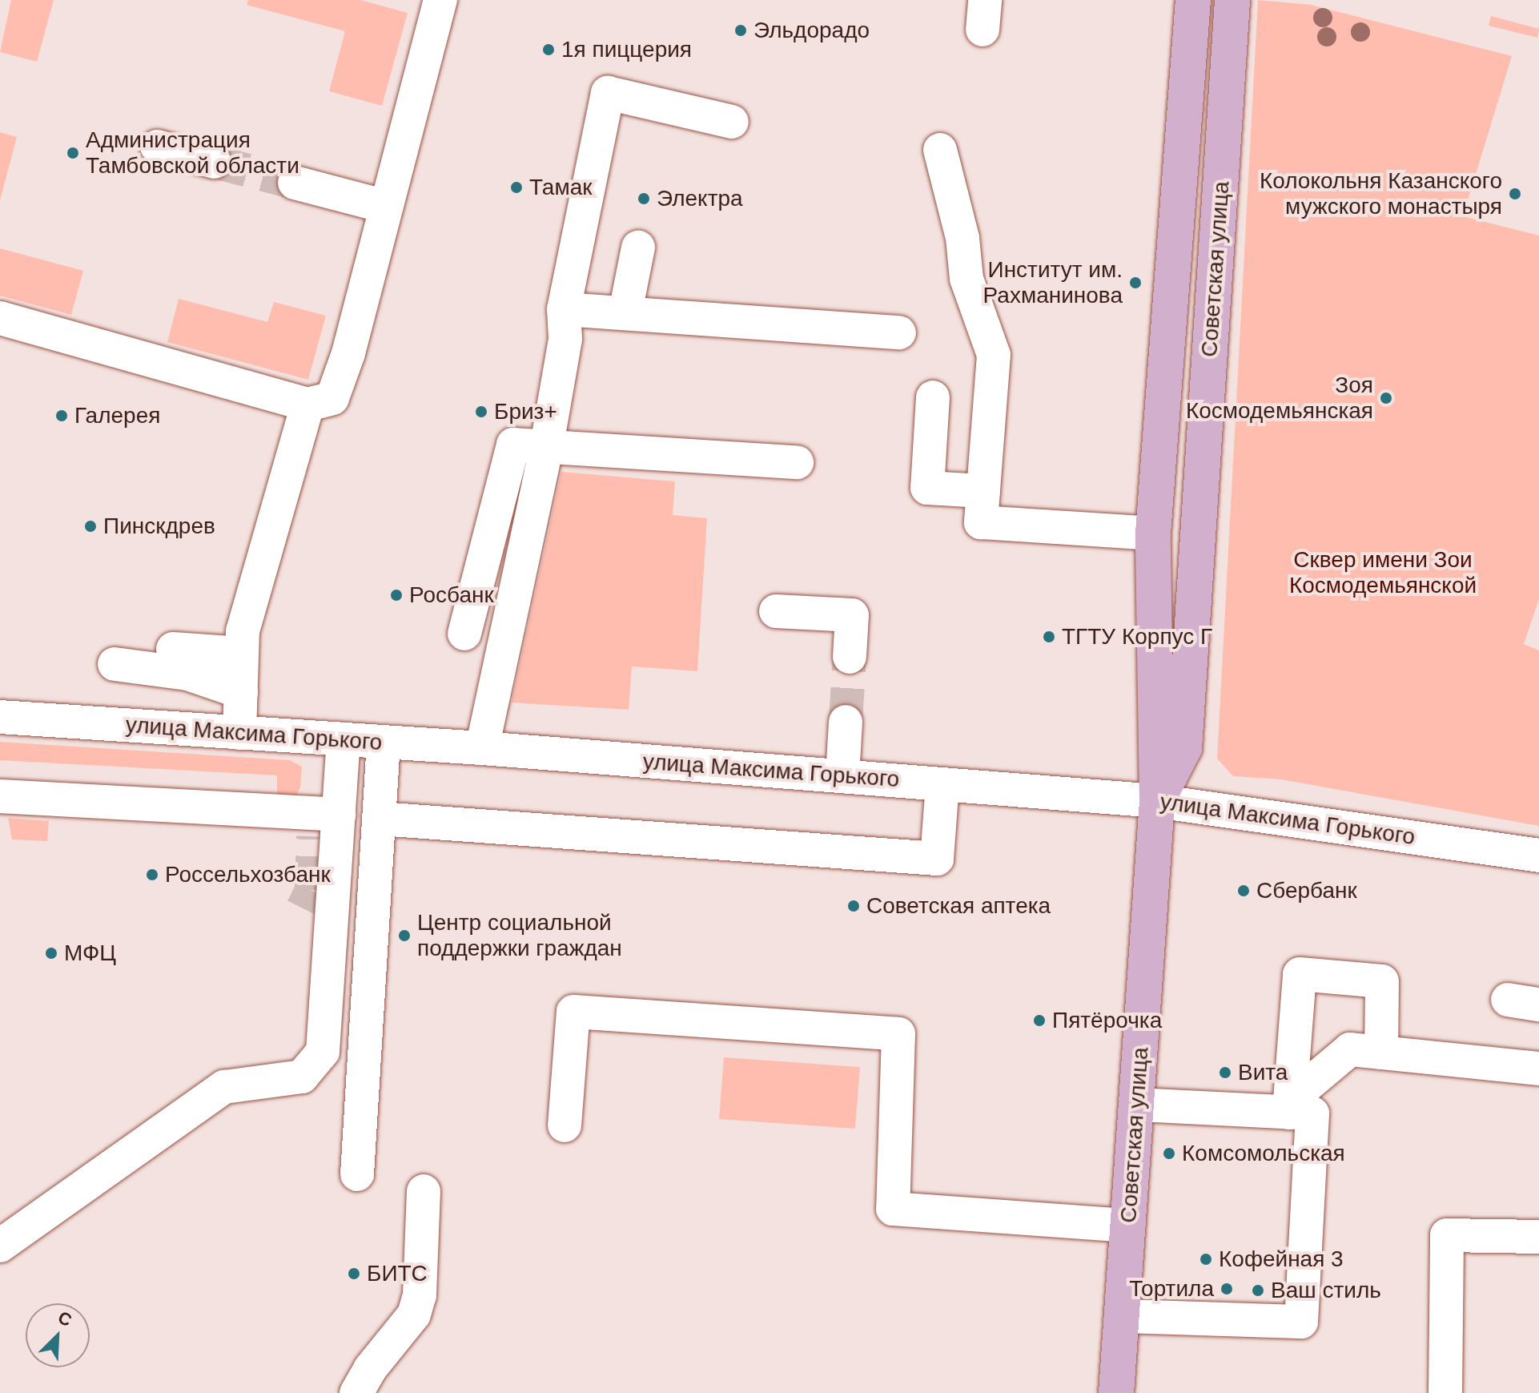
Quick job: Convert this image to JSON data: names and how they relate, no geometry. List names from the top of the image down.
{
  "streets": {
    "main road": ["Советская улица"],
    "street": ["улица Максима Горького"]
  },
  "crossings": [
    ["Советская улица", "улица Максима Горького"]
  ],
  "parks": ["Cквер имени Зои Космодемьянской"],
  "places": [
    "Эльдорадо",
    "1я пиццерия",
    "Администрация Тамбовской области",
    "Тамак",
    "Колокольня Казанского мужского монастыря",
    "Электра",
    "Институт им. Рахманинова",
    "Зоя Космодемьянская",
    "Бриз+",
    "Галерея",
    "Пинскдрев",
    "Росбанк",
    "ТГТУ Корпус Г",
    "Россельхозбанк",
    "Сбербанк",
    "Советская аптека",
    "Центр социальной поддержки граждан",
    "МФЦ",
    "Пятёрочка",
    "Вита",
    "Комсомольская",
    "Кофейная 3",
    "БИТС",
    "Тортила",
    "Ваш стиль"
  ],
  "north": "top right"
}
